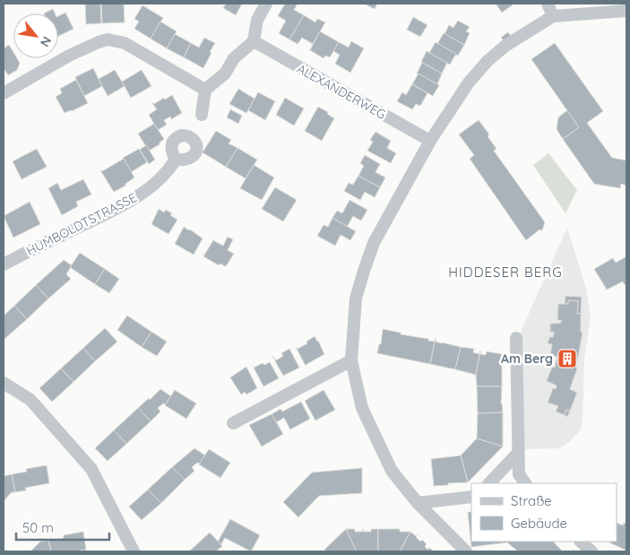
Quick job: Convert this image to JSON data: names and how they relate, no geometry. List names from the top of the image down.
{
  "streets": {
    "street": ["ALEXANDERWEG", "HUMBOLDTSTRASSE"]
  },
  "districts": ["HIDDESER BERG"],
  "places": {
    "building": ["Am Berg"]
  },
  "legend": ["Straße", "Gebäude"],
  "scale_bar": "50 m",
  "north": "bottom right"
}
